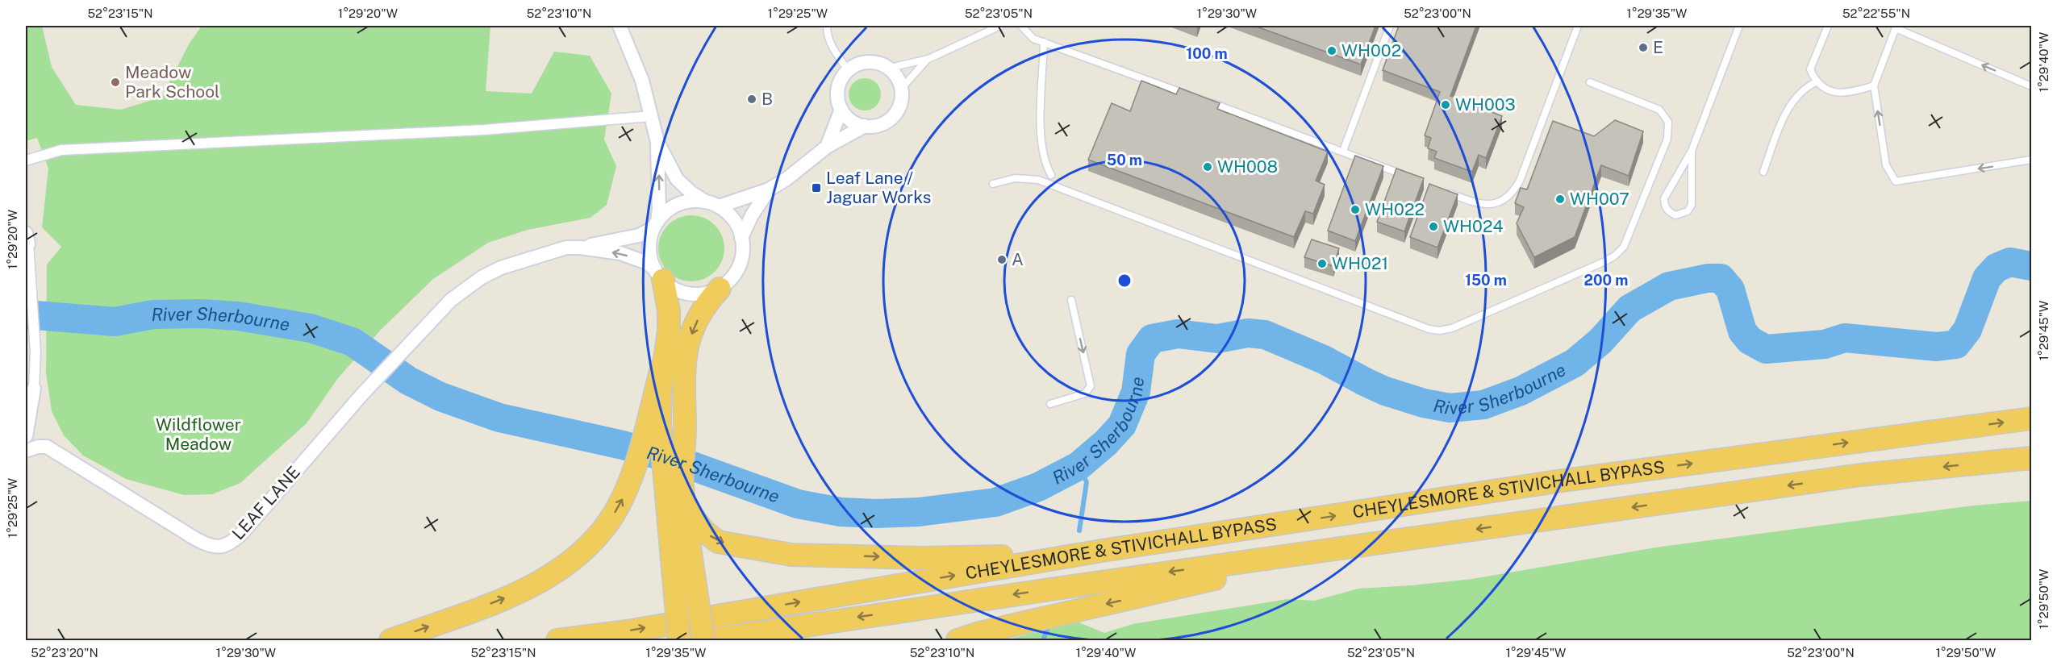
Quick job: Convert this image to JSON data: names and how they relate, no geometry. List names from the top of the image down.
{
  "streets": {
    "highway": ["CHEYLESMORE & STIVICHALL BYPASS"],
    "street": ["LEAF LANE"]
  },
  "water": ["River Sherbourne"],
  "parks": ["Wildflower Meadow"],
  "places": {
    "other": [
      "E",
      "WH002",
      "Meadow Park School",
      "B",
      "WH003",
      "WH008",
      "WH007",
      "WH022",
      "WH024",
      "A",
      "WH021"
    ],
    "transit": ["Leaf Lane / Jaguar Works"]
  },
  "coordinates": [
    "52°23'15\"N",
    "1°29'20\"W",
    "52°23'10\"N",
    "1°29'25\"W",
    "52°23'05\"N",
    "1°29'30\"W",
    "52°23'00\"N",
    "1°29'35\"W",
    "52°22'55\"N",
    "1°29'40\"W",
    "1°29'45\"W",
    "1°29'50\"W",
    "52°23'20\"N"
  ],
  "rings": [
    "100 m",
    "50 m",
    "150 m",
    "200 m"
  ]
}
